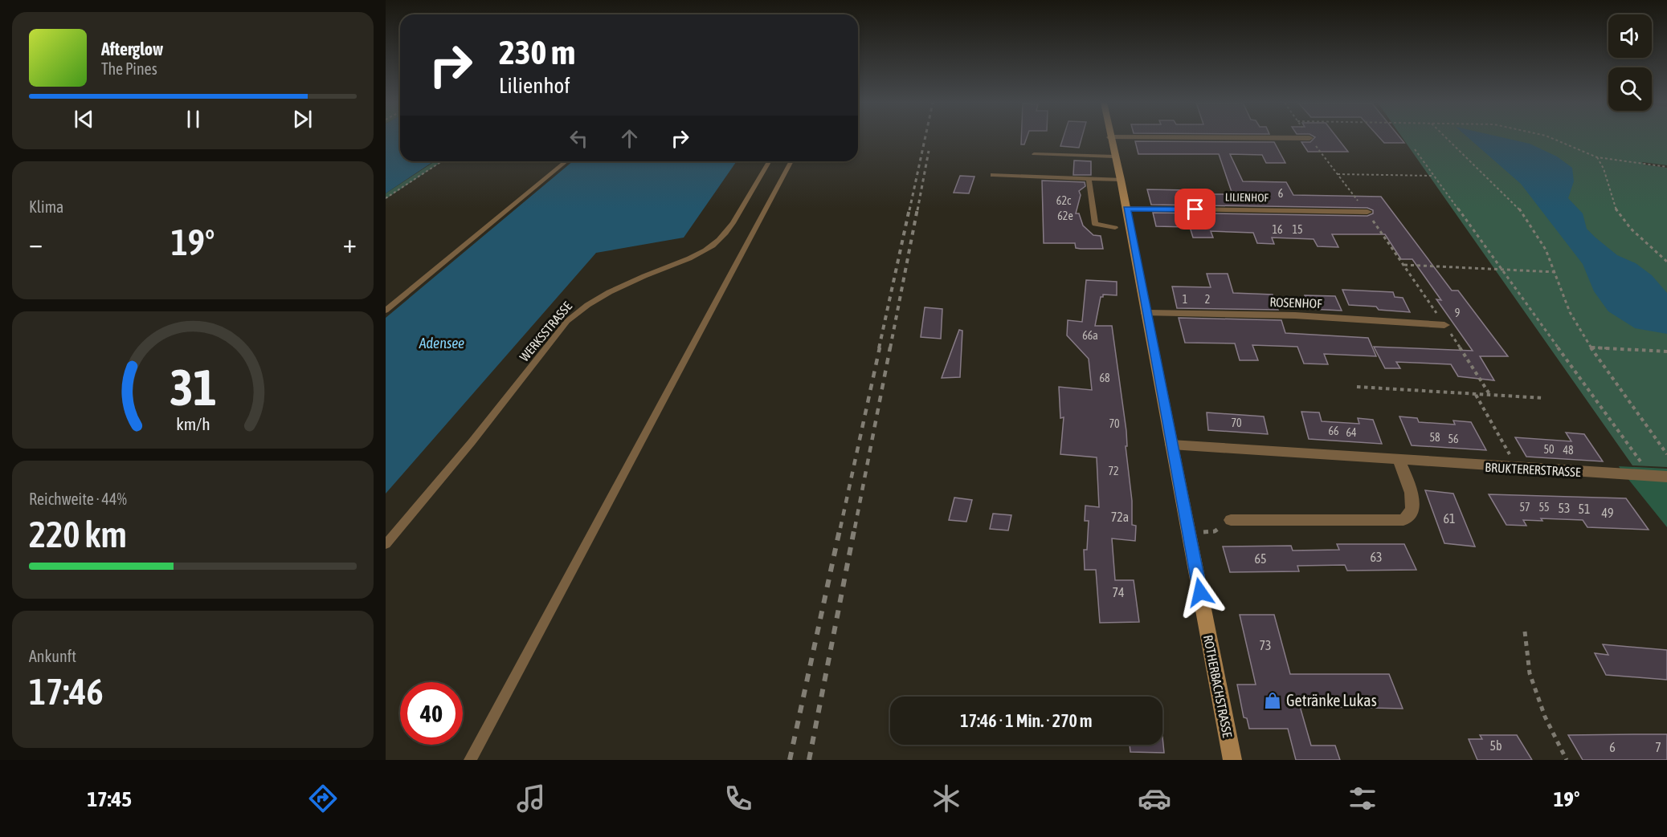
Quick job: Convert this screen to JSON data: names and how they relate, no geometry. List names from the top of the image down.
{
  "streets": {
    "street": [
      "LILIENHOF",
      "ROSENHOF",
      "BRUKTERERSTRASSE",
      "ROTHERBACHSTRASSE"
    ],
    "lane": ["WERKSSTRASSE"]
  },
  "crossings": [
    ["LILIENHOF", "ROTHERBACHSTRASSE"],
    ["ROSENHOF", "ROTHERBACHSTRASSE"],
    ["BRUKTERERSTRASSE", "ROTHERBACHSTRASSE"]
  ],
  "water": ["Adensee"],
  "places": {
    "shop": ["Getränke Lukas"]
  },
  "house_numbers": [
    "6",
    "62c",
    "62e",
    "16",
    "15",
    "1",
    "2",
    "9",
    "66a",
    "68",
    "70",
    "70",
    "66",
    "64",
    "58",
    "56",
    "50",
    "48",
    "72",
    "57",
    "55",
    "53",
    "51",
    "49",
    "72a",
    "61",
    "63",
    "65",
    "74",
    "73",
    "5b",
    "6",
    "7"
  ],
  "page": {
    "turn": ["230 m", "Lilienhof"],
    "song": ["Afterglow", "The Pines"],
    "tile": [
      "Klima",
      ["Reichweite · 44%", "220 km"],
      ["Ankunft", "17:46"]
    ],
    "heat": ["−", "19°", "+"],
    "limit": "40",
    "trip": "17:46 · 1 Min. · 270 m",
    "tabs": ["17:45", "19°"],
    "gauge": ["31", "km/h"]
  }
}
